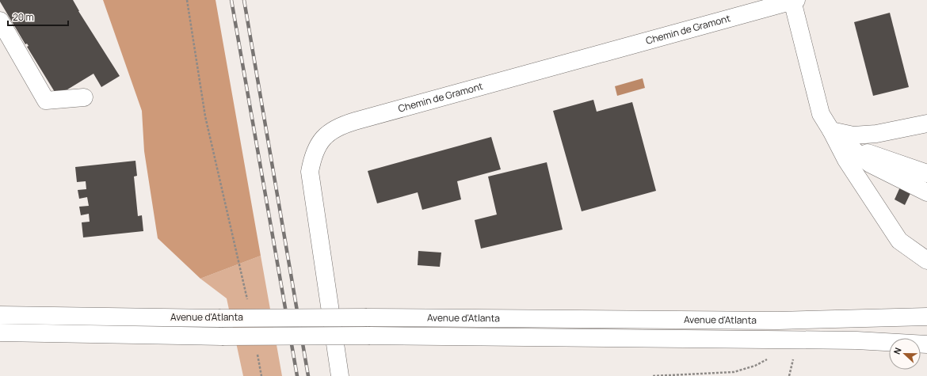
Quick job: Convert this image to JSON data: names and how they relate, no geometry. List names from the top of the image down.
{
  "streets": {
    "main road": ["Chemin de Gramont", "Avenue d'Atlanta"]
  },
  "scale_bar": "20 m",
  "north": "left"
}
